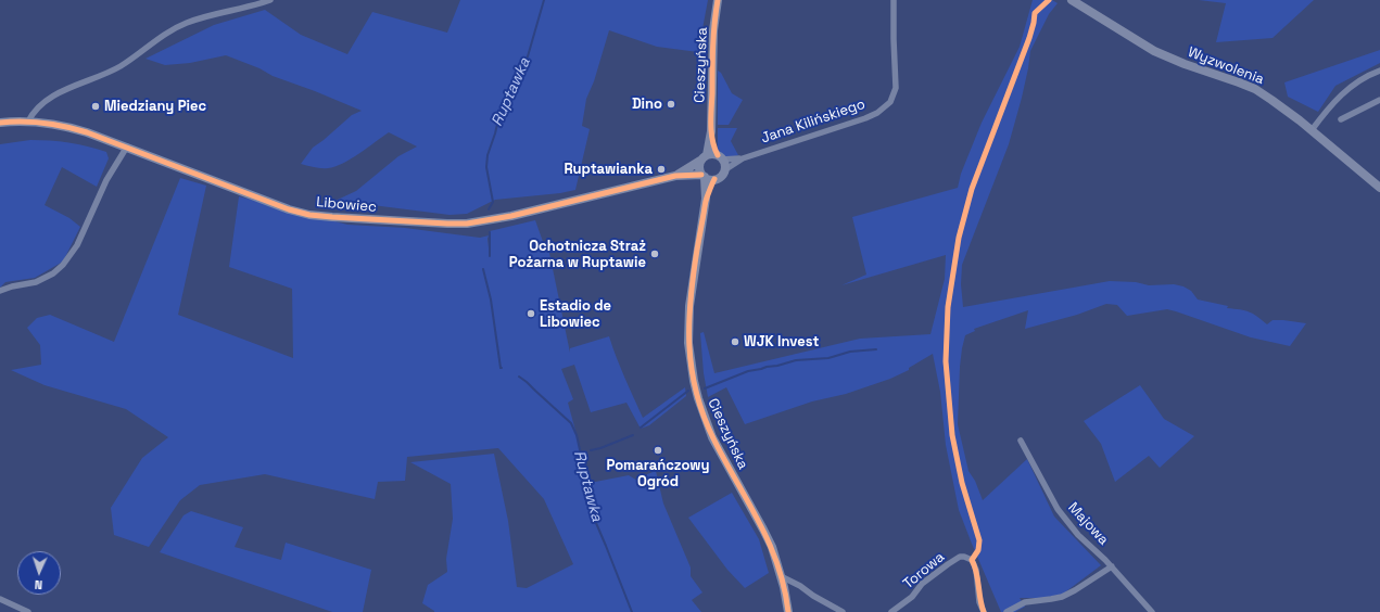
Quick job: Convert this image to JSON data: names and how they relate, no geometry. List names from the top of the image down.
{
  "streets": {
    "street": [
      "Cieszyńska",
      "Wyzwolenia",
      "Jana Kilińskiego",
      "Libowiec",
      "Majowa",
      "Torowa"
    ]
  },
  "crossings": [
    ["Cieszyńska", "Jana Kilińskiego"],
    ["Cieszyńska", "Libowiec"],
    ["Jana Kilińskiego", "Libowiec"]
  ],
  "water": ["Ruptawka"],
  "places": [
    "Dino",
    "Miedziany Piec",
    "Ruptawianka",
    "Ochotnicza Straż Pożarna w Ruptawie",
    "Estadio de Libowiec",
    "WJK Invest",
    "Pomarańczowy Ogród"
  ],
  "north": "bottom"
}
